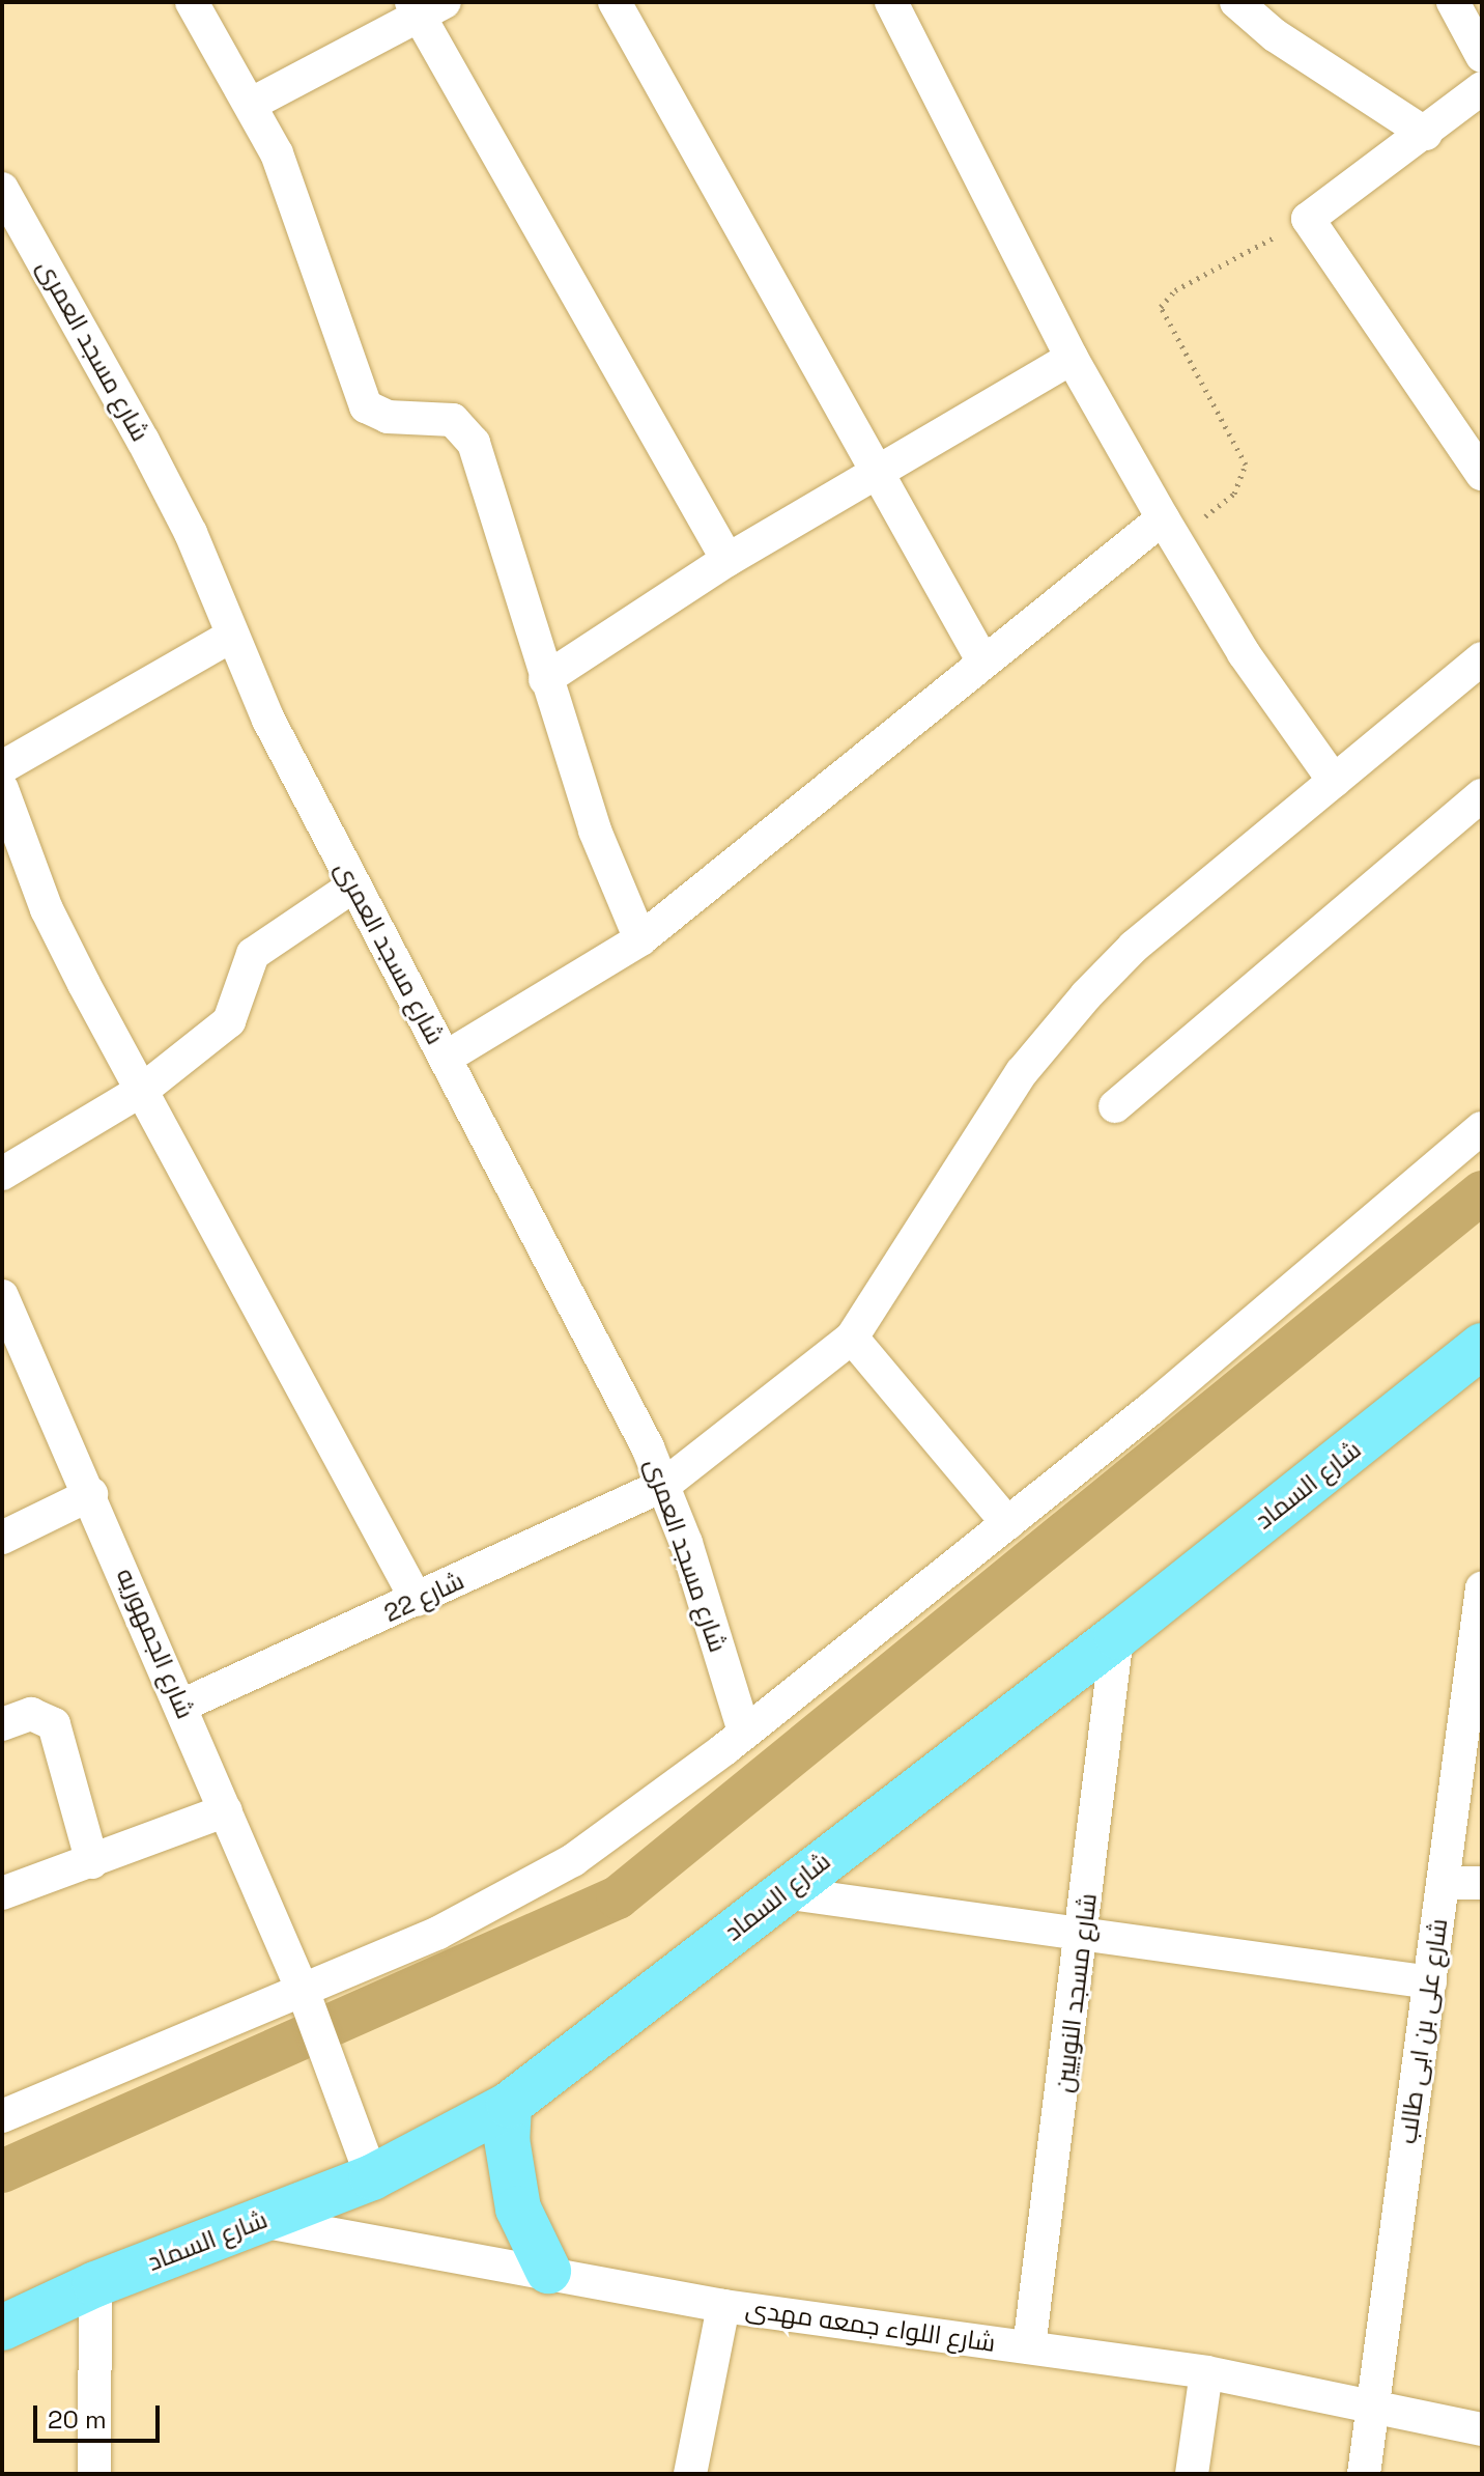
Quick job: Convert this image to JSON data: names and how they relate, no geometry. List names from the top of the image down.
{
  "streets": {
    "highway": ["شارع السماد"],
    "street": [
      "شارع مسجد العمرى",
      "شارع 22",
      "شارع الجمهوريه",
      "شارع مسجد النوبيين",
      "شارع على بن ابى طالب",
      "شارع اللواء جمعه مهدى"
    ]
  },
  "crossings": [
    ["شارع مسجد العمرى", "شارع 22"],
    ["شارع السماد", "شارع الجمهوريه"],
    ["شارع السماد", "شارع مسجد النوبيين"],
    ["شارع السماد", "شارع اللواء جمعه مهدى"],
    ["شارع 22", "شارع الجمهوريه"],
    ["شارع مسجد النوبيين", "شارع اللواء جمعه مهدى"],
    ["شارع على بن ابى طالب", "شارع اللواء جمعه مهدى"]
  ],
  "scale_bar": "20 m"
}
